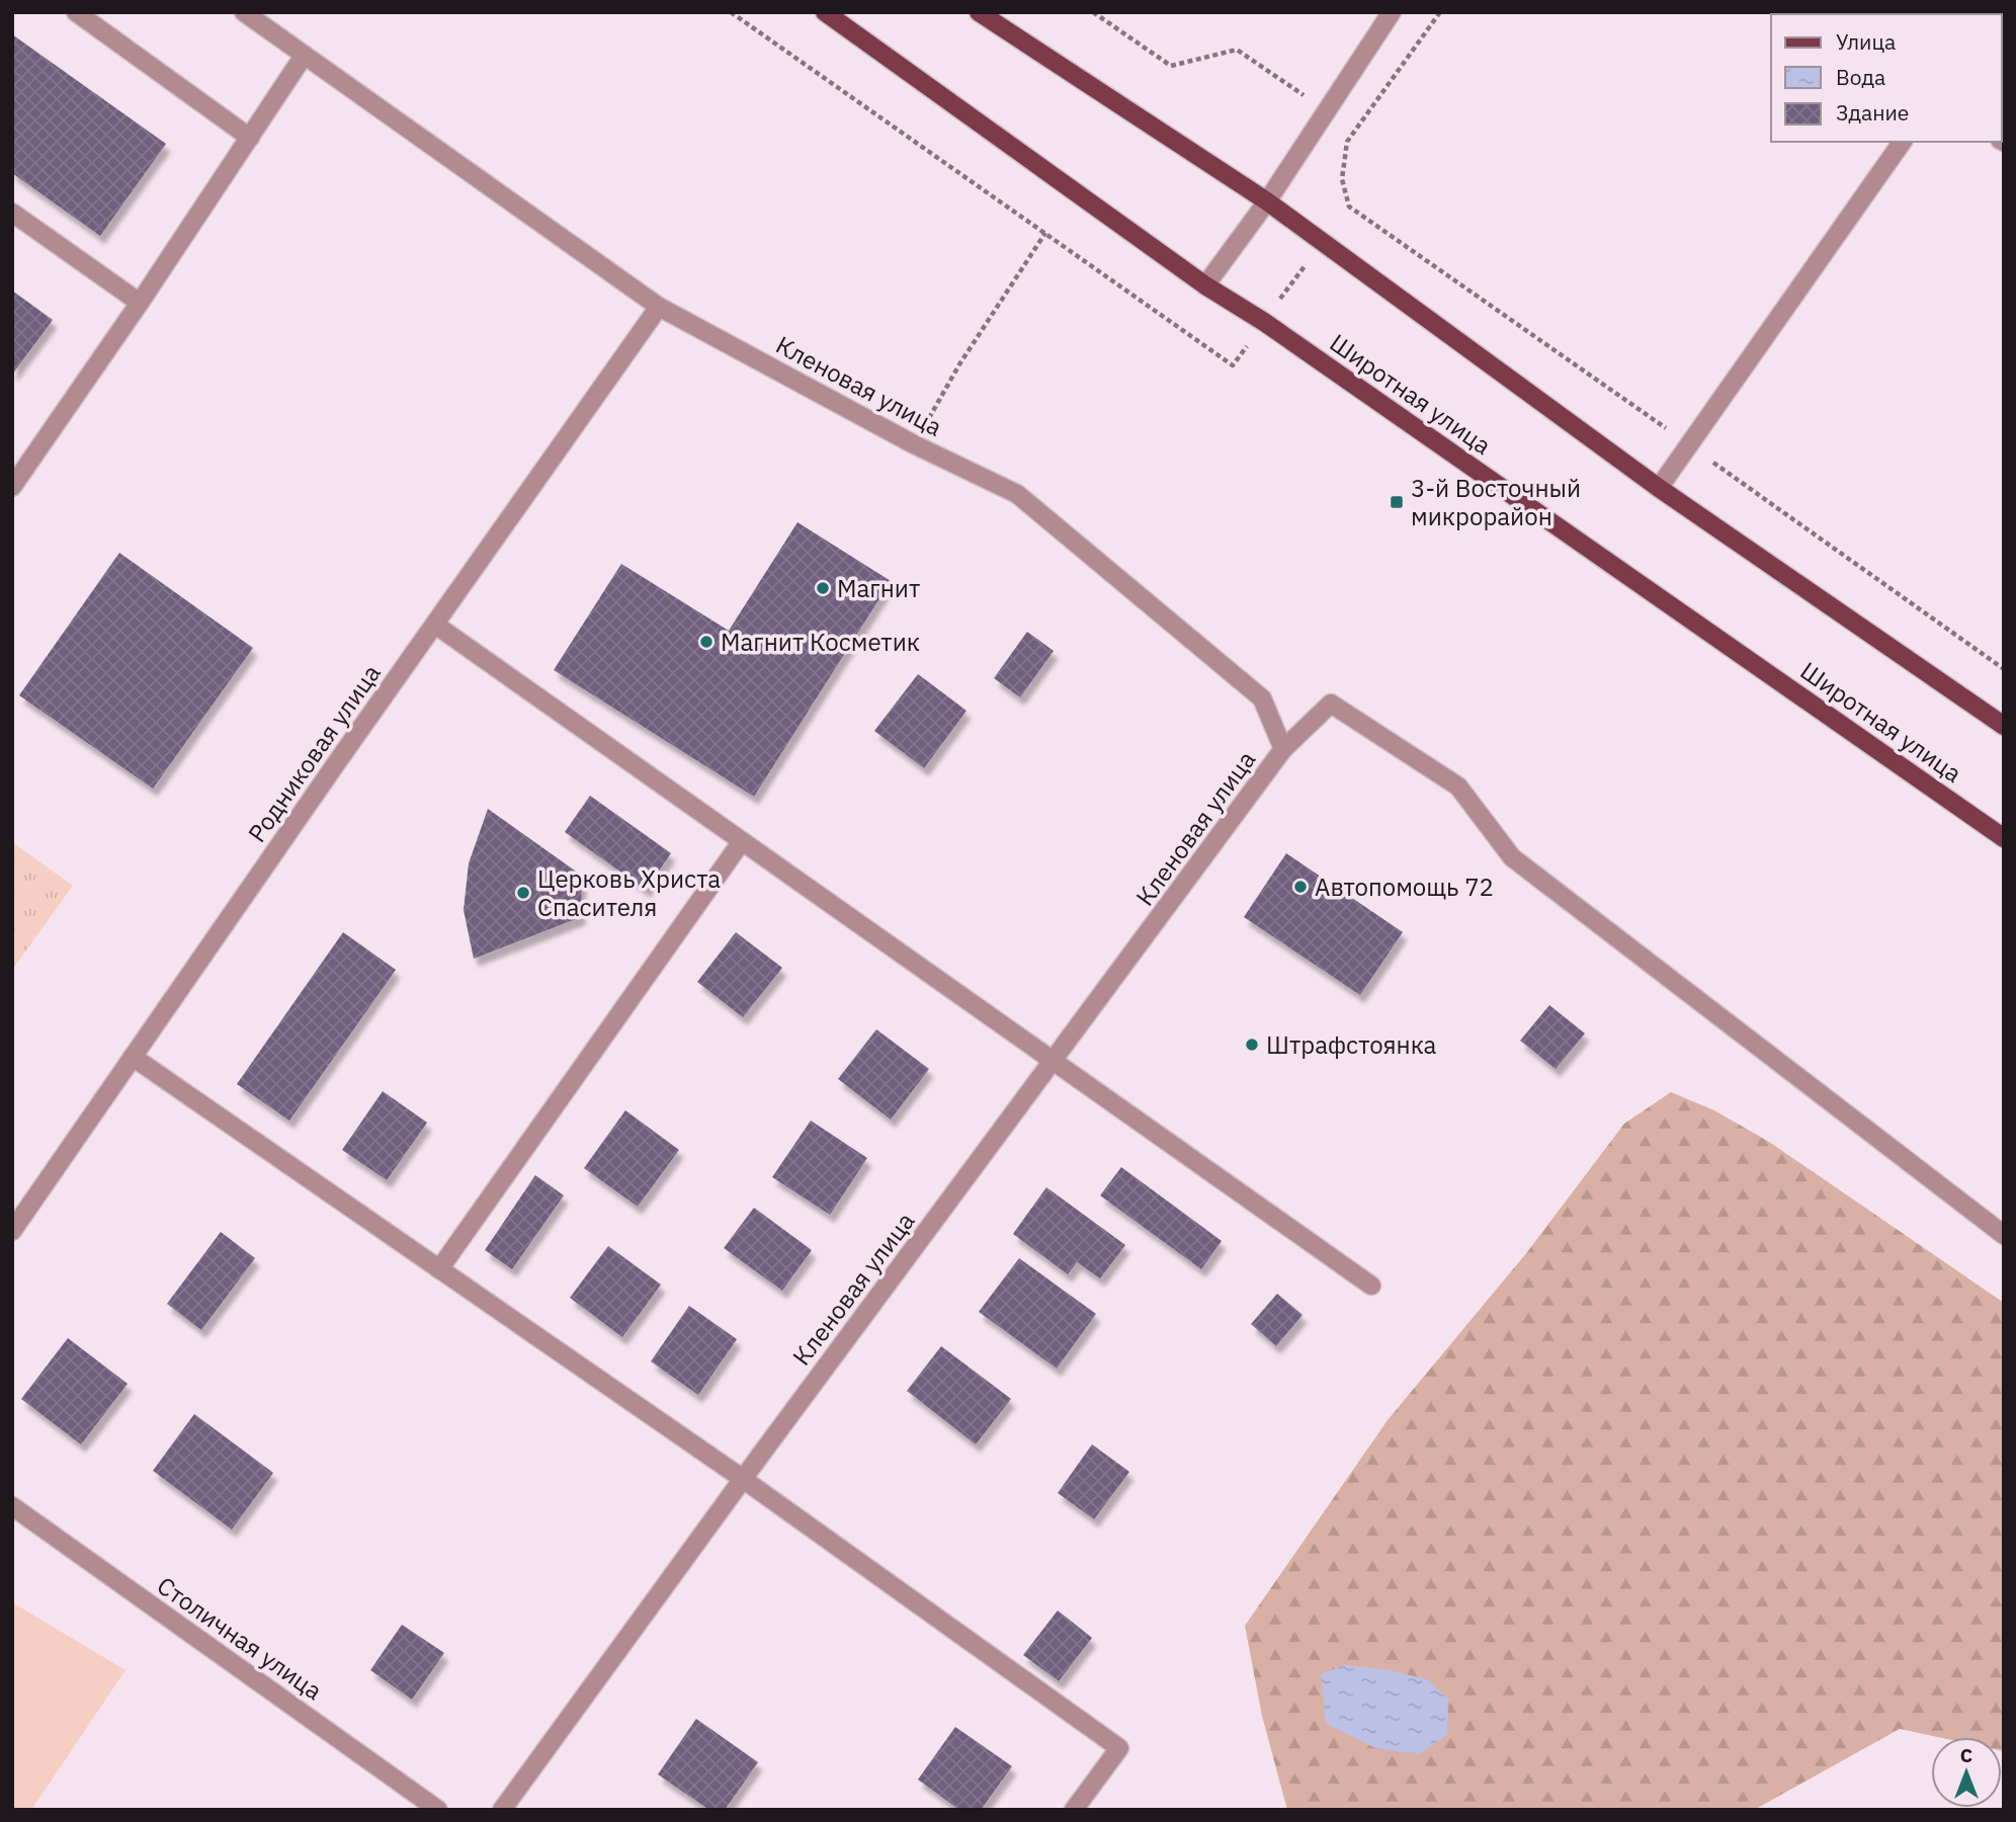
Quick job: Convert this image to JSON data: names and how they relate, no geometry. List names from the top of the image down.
{
  "streets": {
    "main road": ["Широтная улица"],
    "street": ["Кленовая улица", "Родниковая улица", "Столичная улица"]
  },
  "crossings": [
    ["Кленовая улица", "Родниковая улица"]
  ],
  "places": {
    "transit": ["3-й Восточный микрорайон"],
    "other": [
      "Магнит",
      "Магнит Косметик",
      "Автопомощь 72",
      "Церковь Христа Спасителя",
      "Штрафстоянка"
    ]
  },
  "legend": ["Улица", "Вода", "Здание"],
  "north": "top"
}
